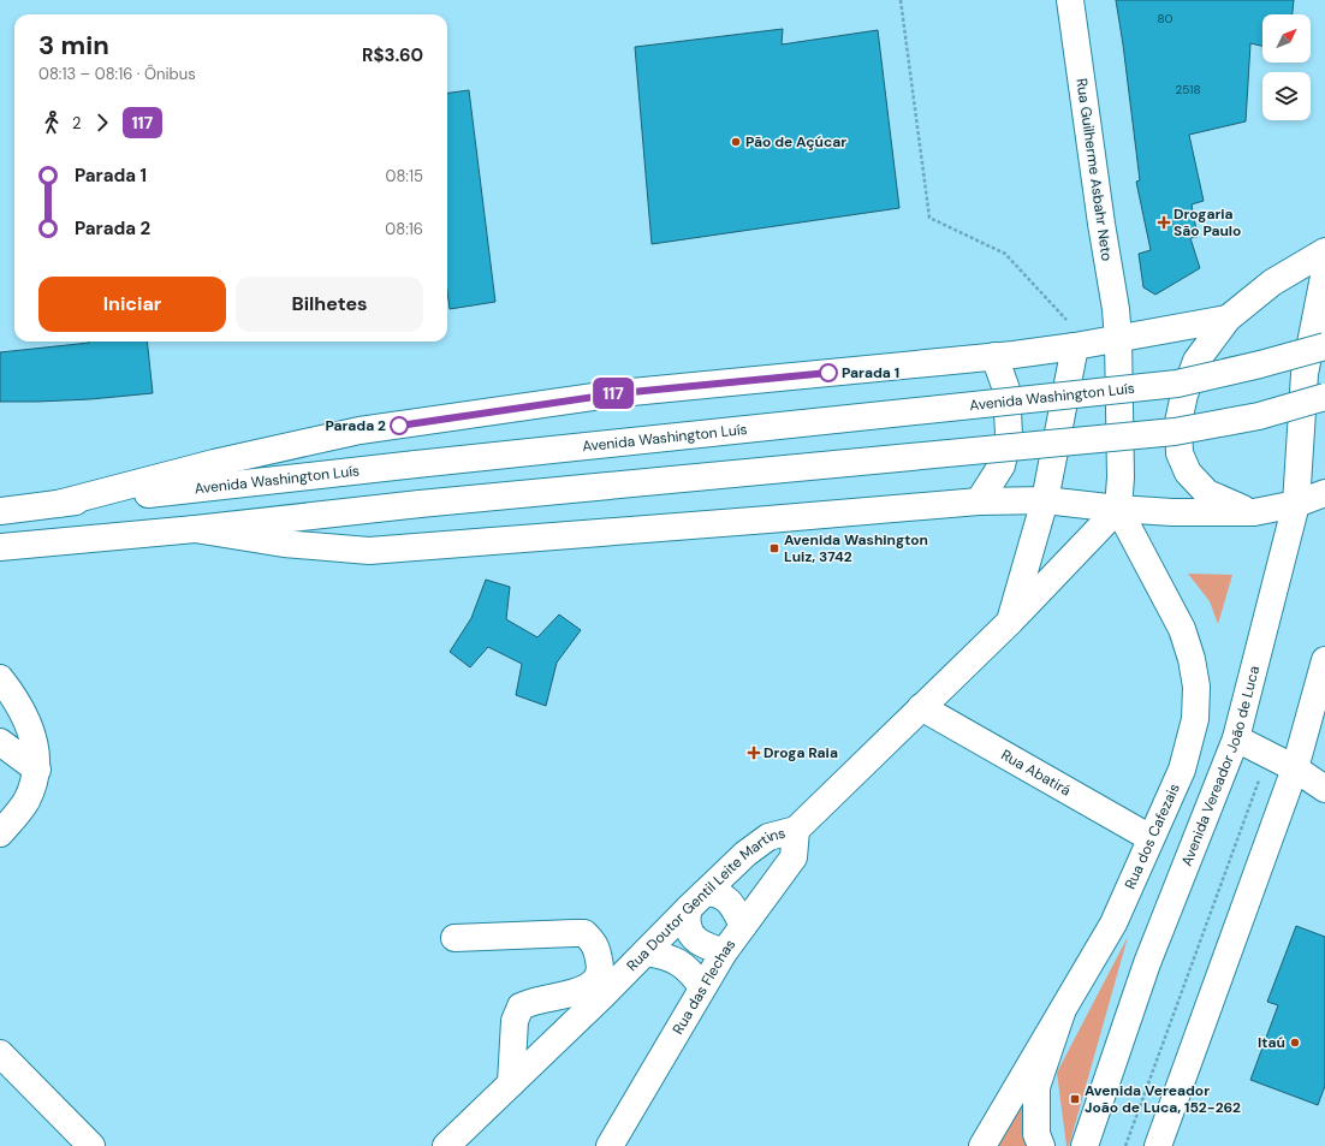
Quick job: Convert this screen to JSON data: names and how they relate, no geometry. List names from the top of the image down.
{
  "streets": {
    "main road": [
      "Rua Guilherme Asbahr Neto",
      "Avenida Washington Luís",
      "Avenida Vereador João de Luca",
      "Rua Abatirá",
      "Rua dos Cafezais",
      "Rua Doutor Gentil Leite Martins",
      "Rua das Flechas"
    ]
  },
  "crossings": [
    ["Rua Guilherme Asbahr Neto", "Rua dos Cafezais"],
    ["Rua Guilherme Asbahr Neto", "Rua Doutor Gentil Leite Martins"],
    ["Rua Abatirá", "Rua dos Cafezais"],
    ["Rua Abatirá", "Rua Doutor Gentil Leite Martins"],
    ["Rua dos Cafezais", "Rua Doutor Gentil Leite Martins"],
    ["Rua Doutor Gentil Leite Martins", "Rua das Flechas"]
  ],
  "places": {
    "other": [
      "Pão de Açúcar",
      "Parada 1",
      "Parada 2",
      "Itaú"
    ],
    "health": ["Drogaria São Paulo", "Droga Raia"],
    "transit": ["Avenida Washington Luiz, 3742", "Avenida Vereador João de Luca, 152-262"]
  },
  "lines": ["bus line 117"],
  "house_numbers": ["80", "2518"],
  "north": "top right",
  "page": {
    "on_map": "117",
    "heading": ["3 min", "08:13 – 08:16 · Ônibus", "R$3.60"],
    "legs": ["2", "117"],
    "list": [
      {
        "name": "Parada 1",
        "value": "08:15"
      },
      {
        "name": "Parada 2",
        "value": "08:16"
      }
    ],
    "buttons": ["Iniciar", "Bilhetes"]
  }
}
